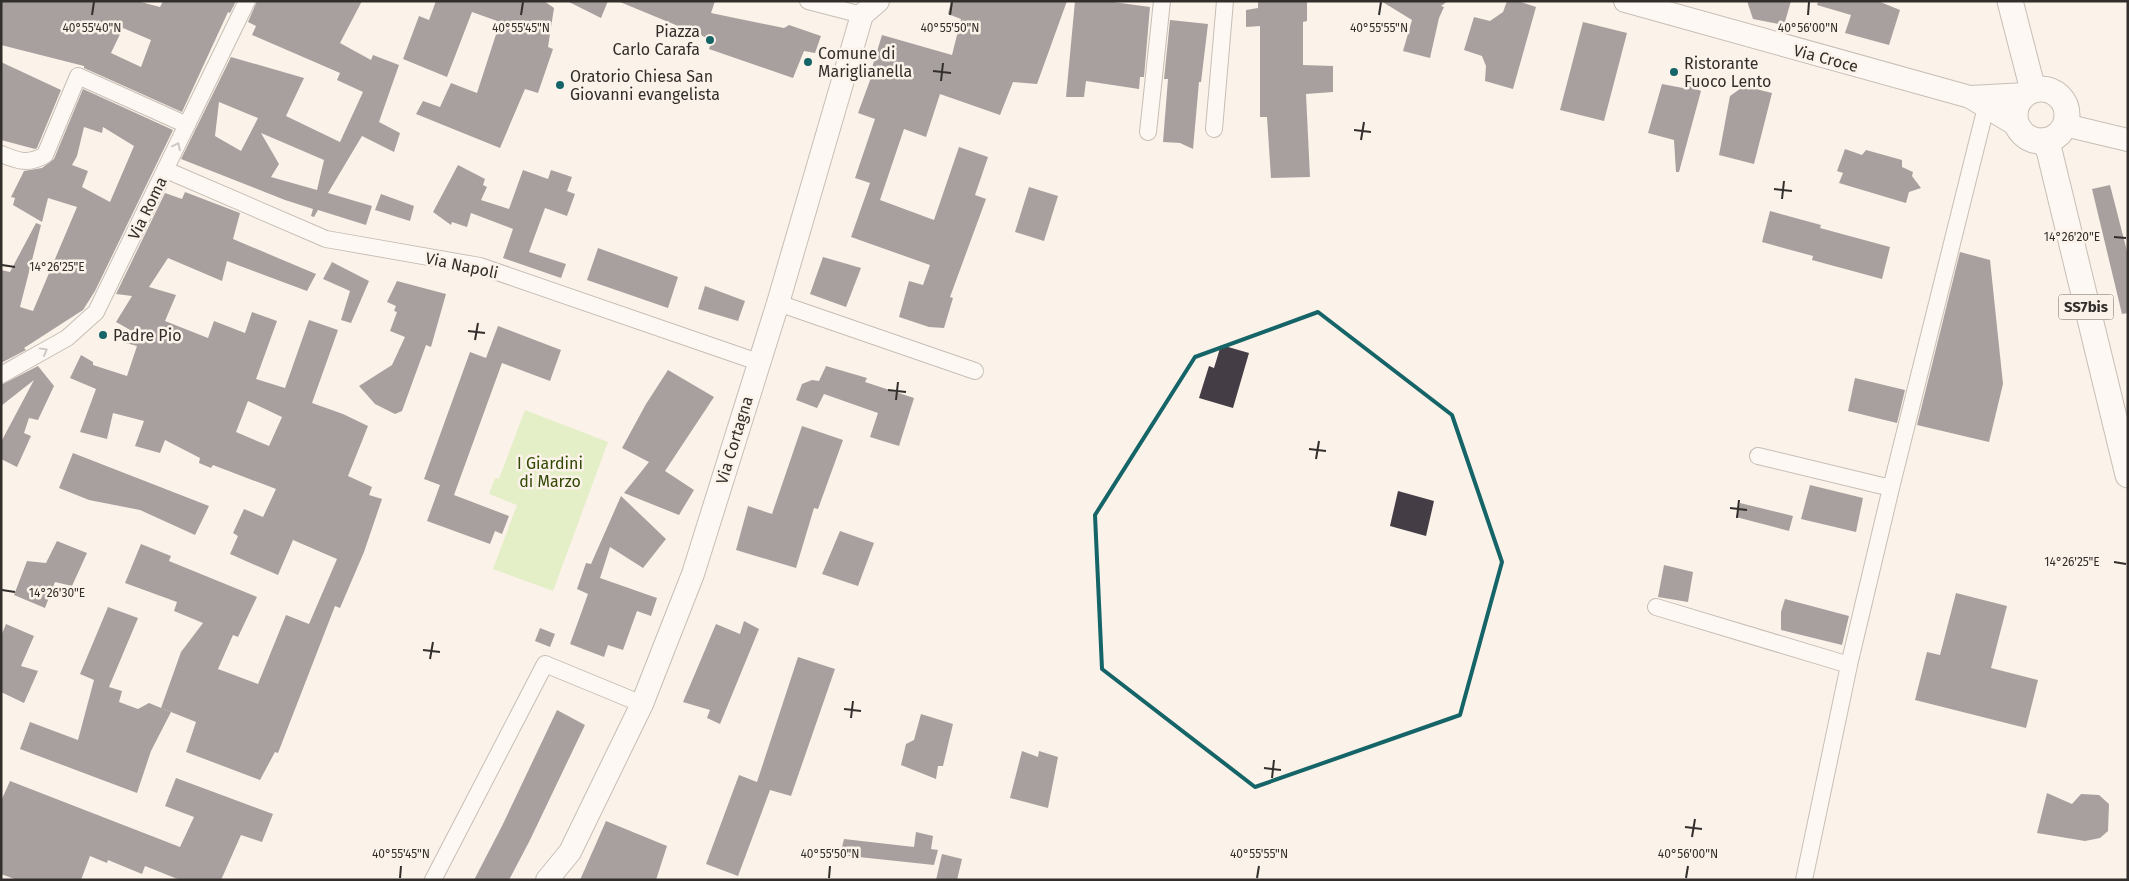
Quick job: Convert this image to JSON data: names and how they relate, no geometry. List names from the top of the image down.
{
  "streets": {
    "main road": ["SS7bis"],
    "street": [
      "Via Croce",
      "Via Roma",
      "Via Napoli",
      "Via Cortagna"
    ]
  },
  "crossings": [
    ["Via Croce", "SS7bis"],
    ["Via Roma", "Via Napoli"],
    ["Via Napoli", "Via Cortagna"]
  ],
  "one_way": ["Via Roma"],
  "parks": ["I Giardini di Marzo"],
  "places": [
    "Piazza Carlo Carafa",
    "Comune di Mariglianella",
    "Ristorante Fuoco Lento",
    "Oratorio Chiesa San Giovanni evangelista",
    "Padre Pio"
  ],
  "coordinates": [
    "40°55'40\"N",
    "40°55'45\"N",
    "40°55'50\"N",
    "40°55'55\"N",
    "40°56'00\"N",
    "14°26'20\"E",
    "14°26'25\"E",
    "14°26'30\"E"
  ]
}
